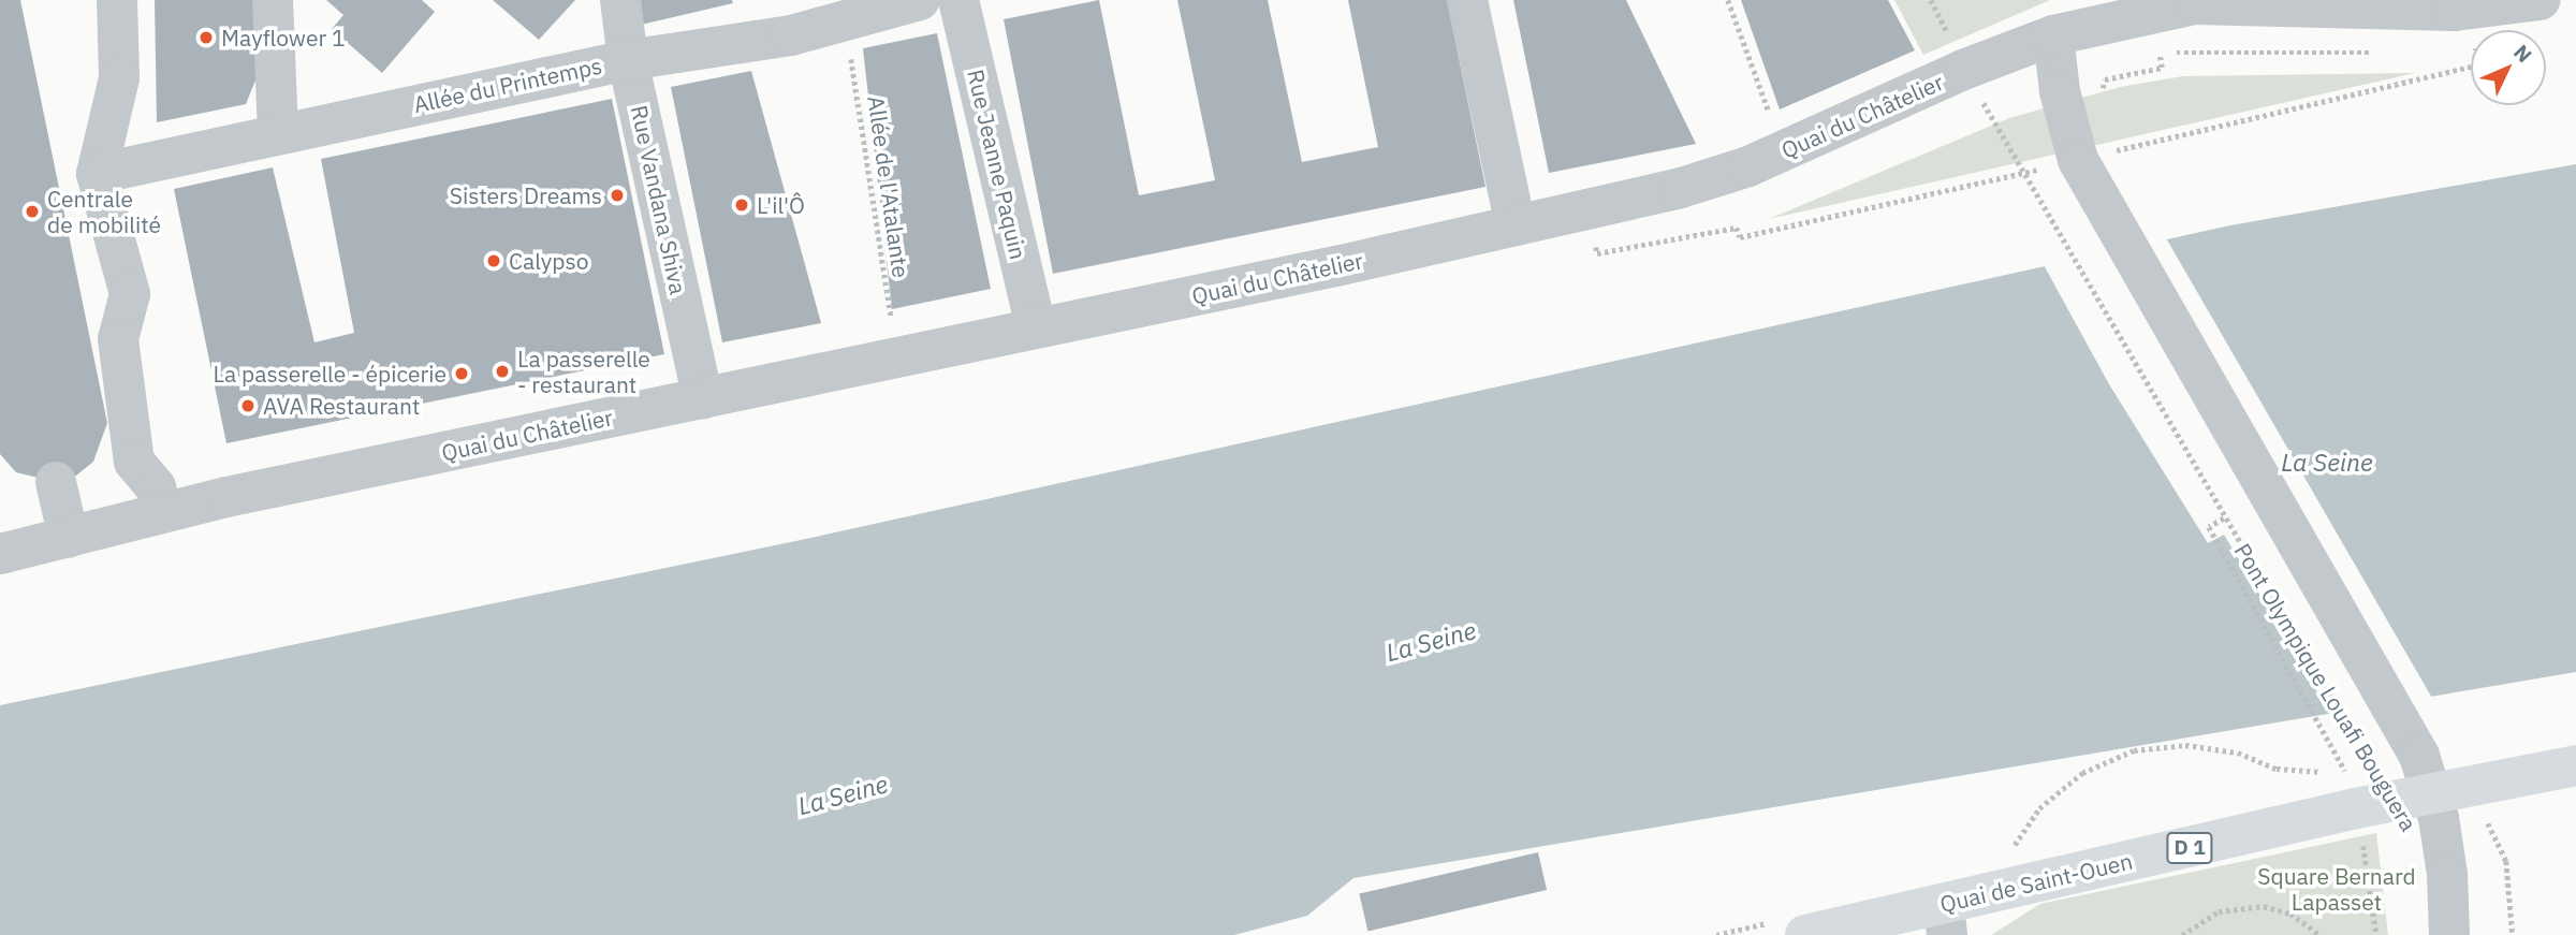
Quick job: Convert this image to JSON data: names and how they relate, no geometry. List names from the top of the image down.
{
  "streets": {
    "main road": ["D 1", "Quai de Saint-Ouen"],
    "street": [
      "Allée du Printemps",
      "Quai du Châtelier",
      "Rue Jeanne Paquin",
      "Rue Vandana Shiva",
      "Pont Olympique Louafi Bouguera"
    ],
    "path": ["Allée de l'Atalante"]
  },
  "crossings": [
    ["Allée du Printemps", "Allée de l'Atalante"],
    ["Allée du Printemps", "Rue Vandana Shiva"],
    ["Quai du Châtelier", "Rue Jeanne Paquin"],
    ["Quai du Châtelier", "Allée de l'Atalante"],
    ["Quai du Châtelier", "Rue Vandana Shiva"],
    ["Quai du Châtelier", "Pont Olympique Louafi Bouguera"],
    ["Pont Olympique Louafi Bouguera", "Quai de Saint-Ouen"]
  ],
  "water": ["La Seine"],
  "parks": ["Square Bernard Lapasset"],
  "places": [
    "Mayflower 1",
    "Sisters Dreams",
    "L'il'Ô",
    "Centrale de mobilité",
    "Calypso",
    "La passerelle - restaurant",
    "La passerelle - épicerie",
    "AVA Restaurant"
  ],
  "north": "top right"
}
